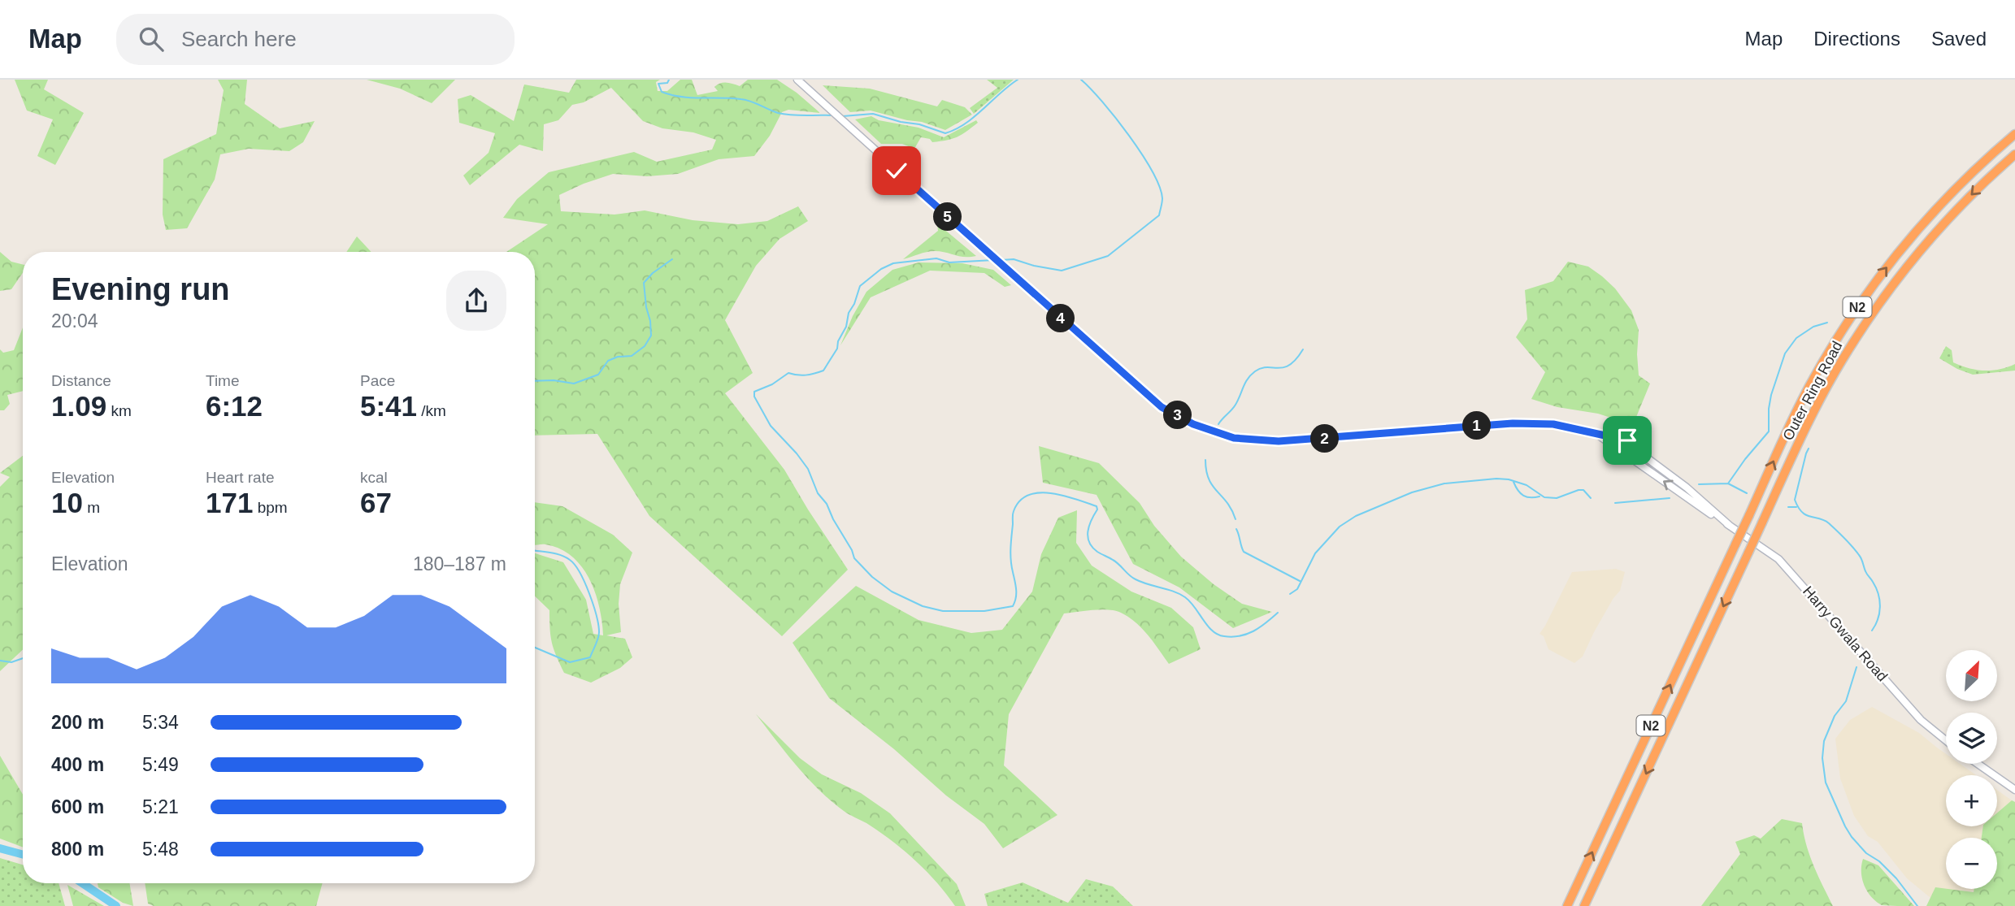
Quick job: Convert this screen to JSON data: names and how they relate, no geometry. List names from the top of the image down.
{
  "streets": {
    "highway": ["N2", "Outer Ring Road"],
    "main road": ["Harry Gwala Road"]
  },
  "north": "top right",
  "page": {
    "header": "Map",
    "search": "Search here",
    "nav": ["Map", "Directions", "Saved"],
    "pins": [
      "5",
      "4",
      "3",
      "1",
      "2"
    ],
    "heading": ["Evening run", "20:04"],
    "stats": [
      ["Distance", "1.09 km"],
      ["Time", "6:12"],
      ["Pace", "5:41 /km"],
      ["Elevation", "10 m"],
      ["Heart rate", "171 bpm"],
      ["kcal", "67"]
    ],
    "chart": ["Elevation", "180–187 m"],
    "map_buttons": ["+", "−"],
    "list": [
      {
        "name": "200 m",
        "note": "5:34"
      },
      {
        "name": "400 m",
        "note": "5:49"
      },
      {
        "name": "600 m",
        "note": "5:21"
      },
      {
        "name": "800 m",
        "note": "5:48"
      }
    ]
  }
}
